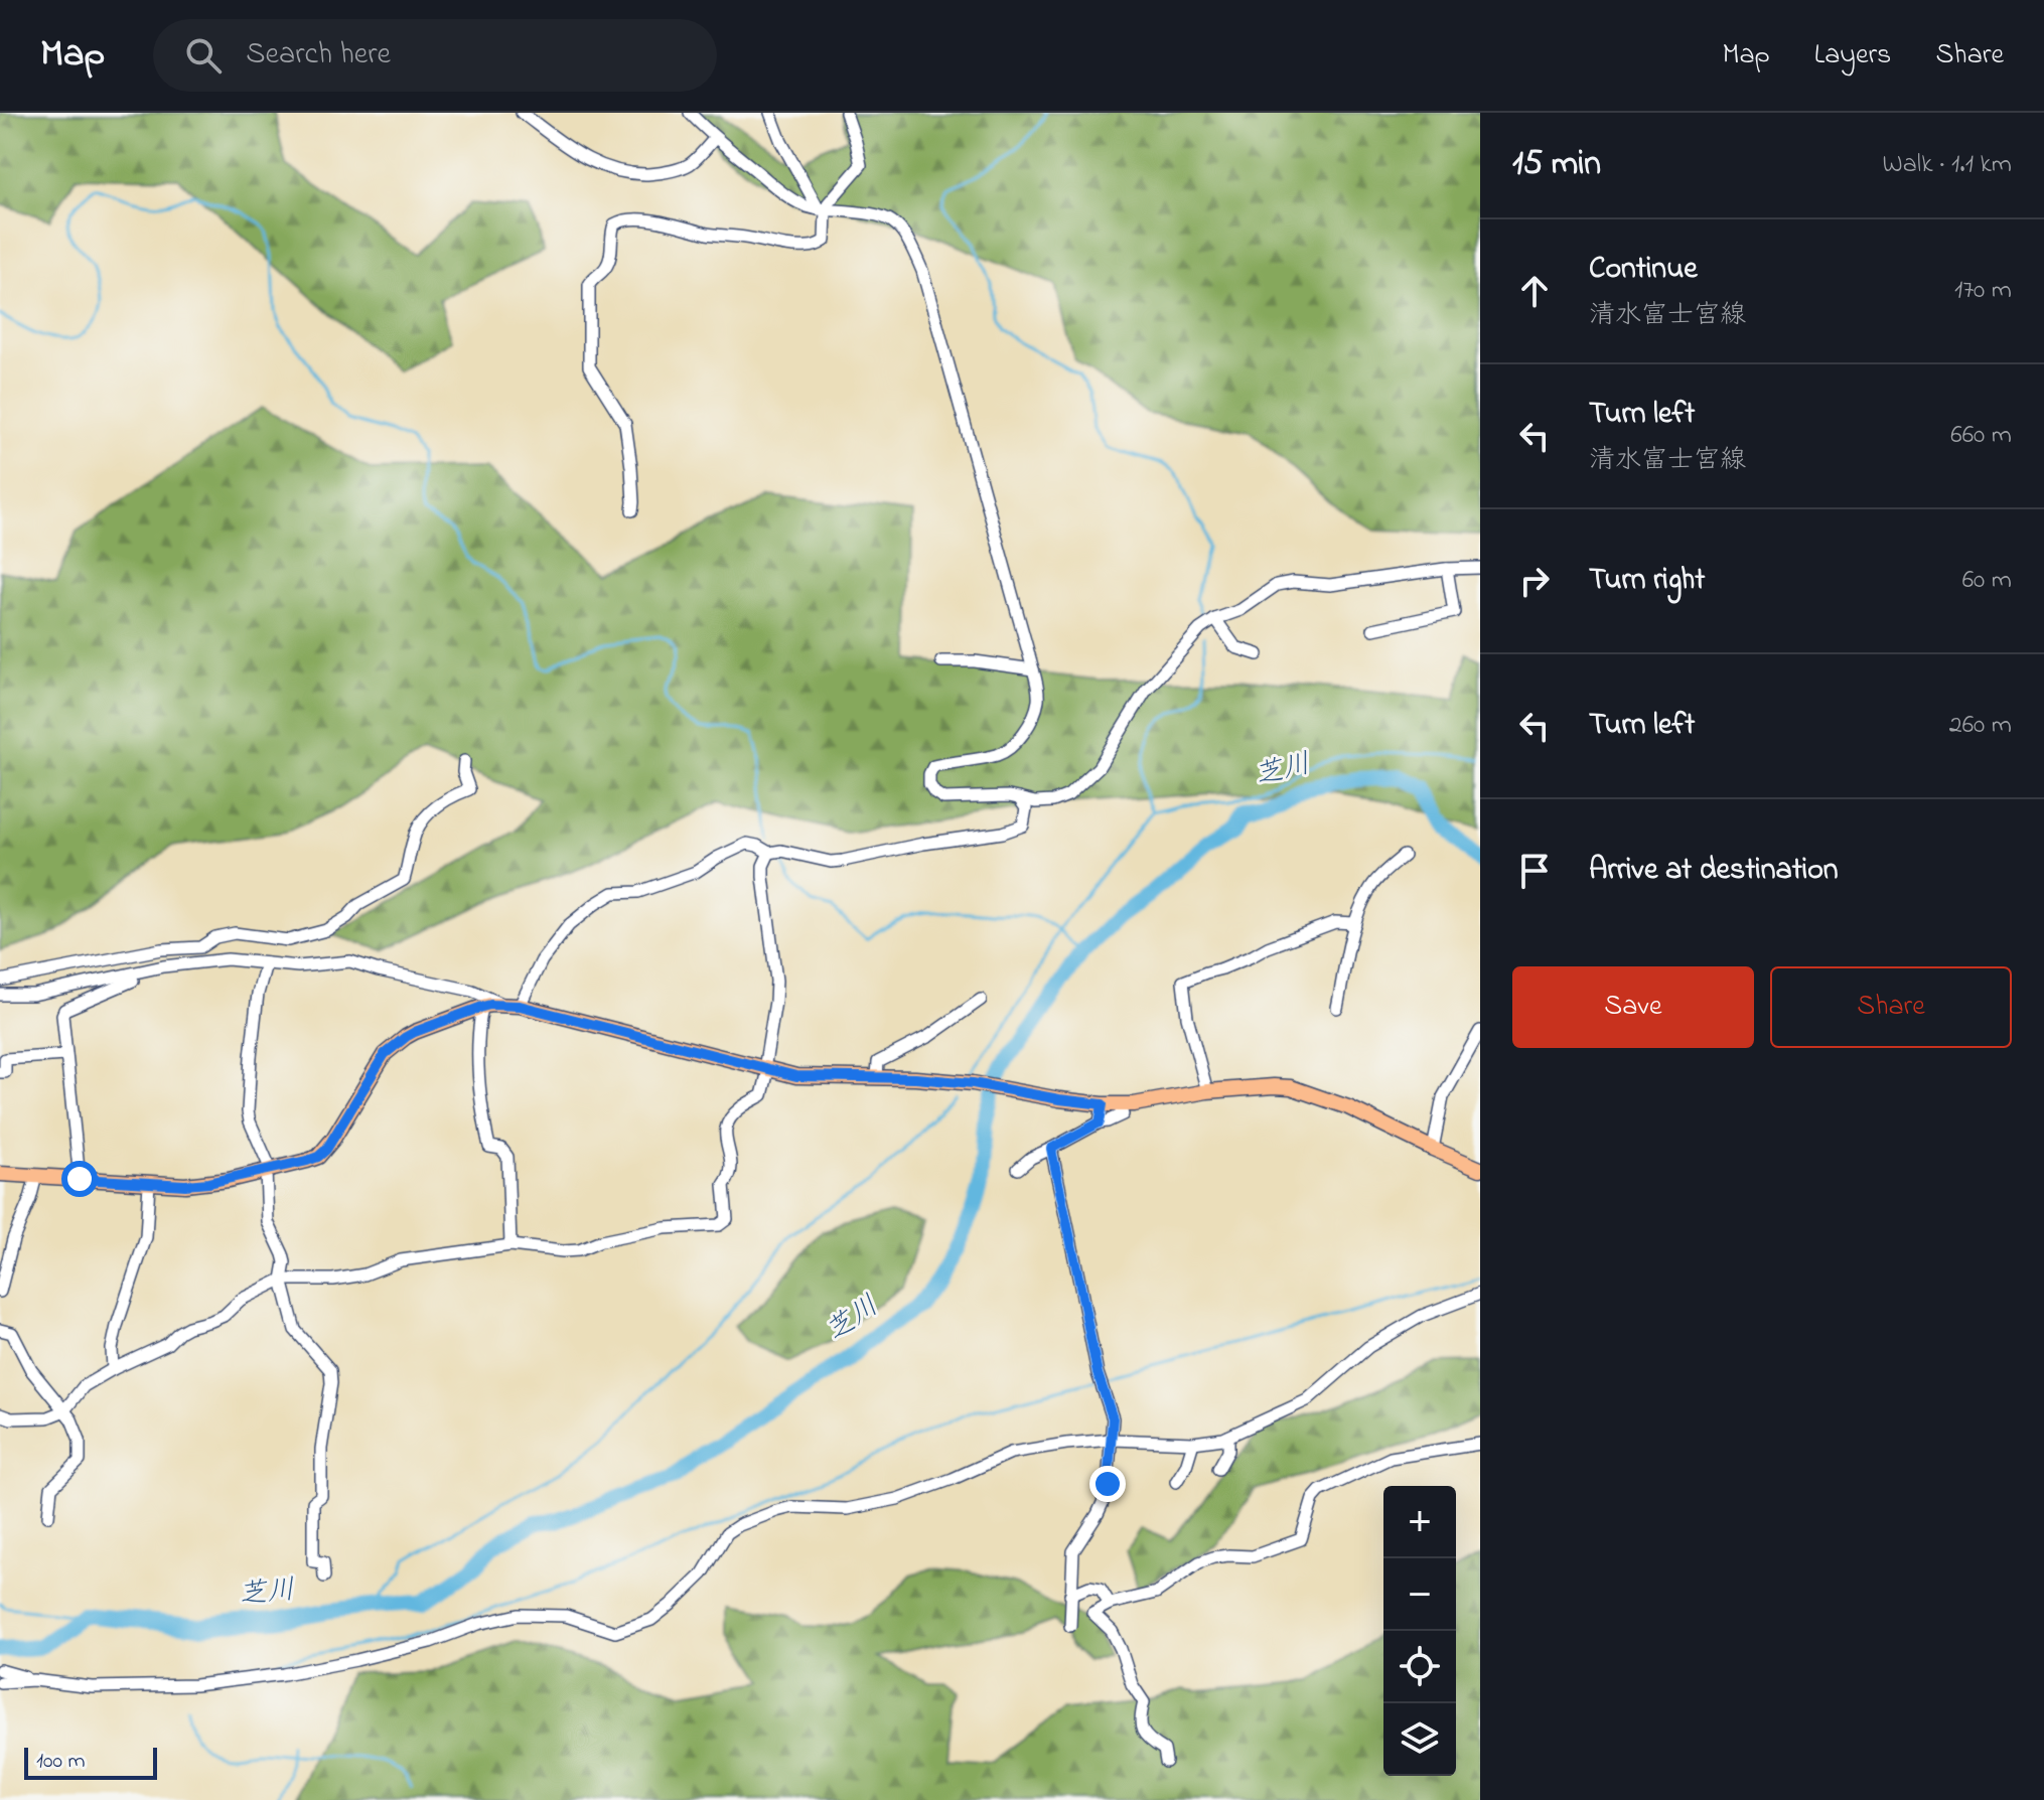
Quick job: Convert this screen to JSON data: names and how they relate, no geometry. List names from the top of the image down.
{
  "water": ["芝川"],
  "scale_bar": "100 m",
  "page": {
    "header": "Map",
    "search": "Search here",
    "nav": ["Map", "Layers", "Share"],
    "heading": ["15 min", "Walk · 1.1 km"],
    "list": [
      ["Continue", "清水富士宮線", "170 m"],
      ["Turn left", "清水富士宮線", "660 m"],
      ["Turn right", "60 m"],
      ["Turn left", "260 m"],
      "Arrive at destination"
    ],
    "buttons": ["Save", "Share"],
    "map_buttons": ["+", "−"],
    "scale": "100 m"
  }
}
